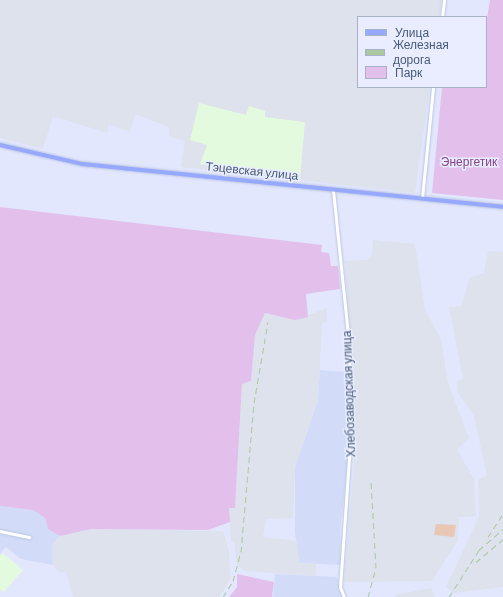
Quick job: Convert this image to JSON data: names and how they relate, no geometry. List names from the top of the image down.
{
  "streets": {
    "main road": ["Тэцевская улица"],
    "street": ["Хлебозаводская улица"]
  },
  "crossings": [
    ["Тэцевская улица", "Хлебозаводская улица"]
  ],
  "parks": ["Энергетик"],
  "legend": ["Улица", "Железная дорога", "Парк"]
}
